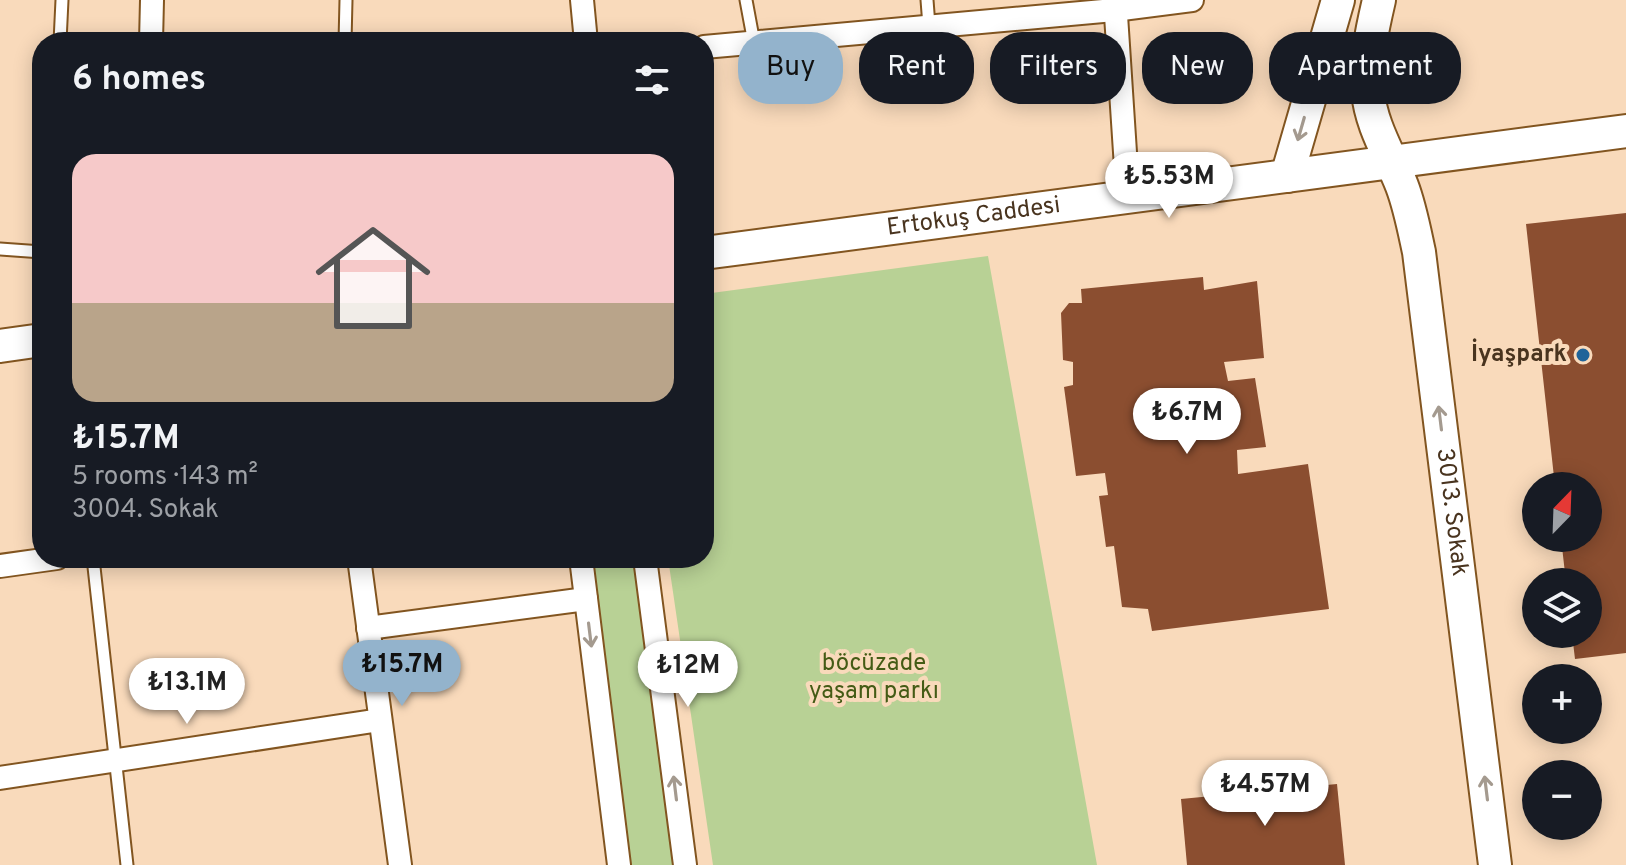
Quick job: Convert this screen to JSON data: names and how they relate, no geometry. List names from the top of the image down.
{
  "streets": {
    "street": ["Ertokuş Caddesi", "3013. Sokak"]
  },
  "crossings": [
    ["Ertokuş Caddesi", "3013. Sokak"]
  ],
  "one_way": ["3013. Sokak"],
  "parks": ["böcüzade yaşam parkı"],
  "places": ["İyaşpark"],
  "north": "top right",
  "page": {
    "chip": [
      "Buy",
      "Rent",
      "Filters",
      "New",
      "Apartment"
    ],
    "heading": "6 homes",
    "list": [
      {
        "name": "₺15.7M",
        "note": "5 rooms · 143 m² · 3004. Sokak"
      }
    ],
    "price": [
      "₺5.53M",
      "₺6.7M",
      "₺15.7M",
      "₺12M",
      "₺13.1M",
      "₺4.57M"
    ],
    "map_buttons": ["+", "−"]
  }
}
